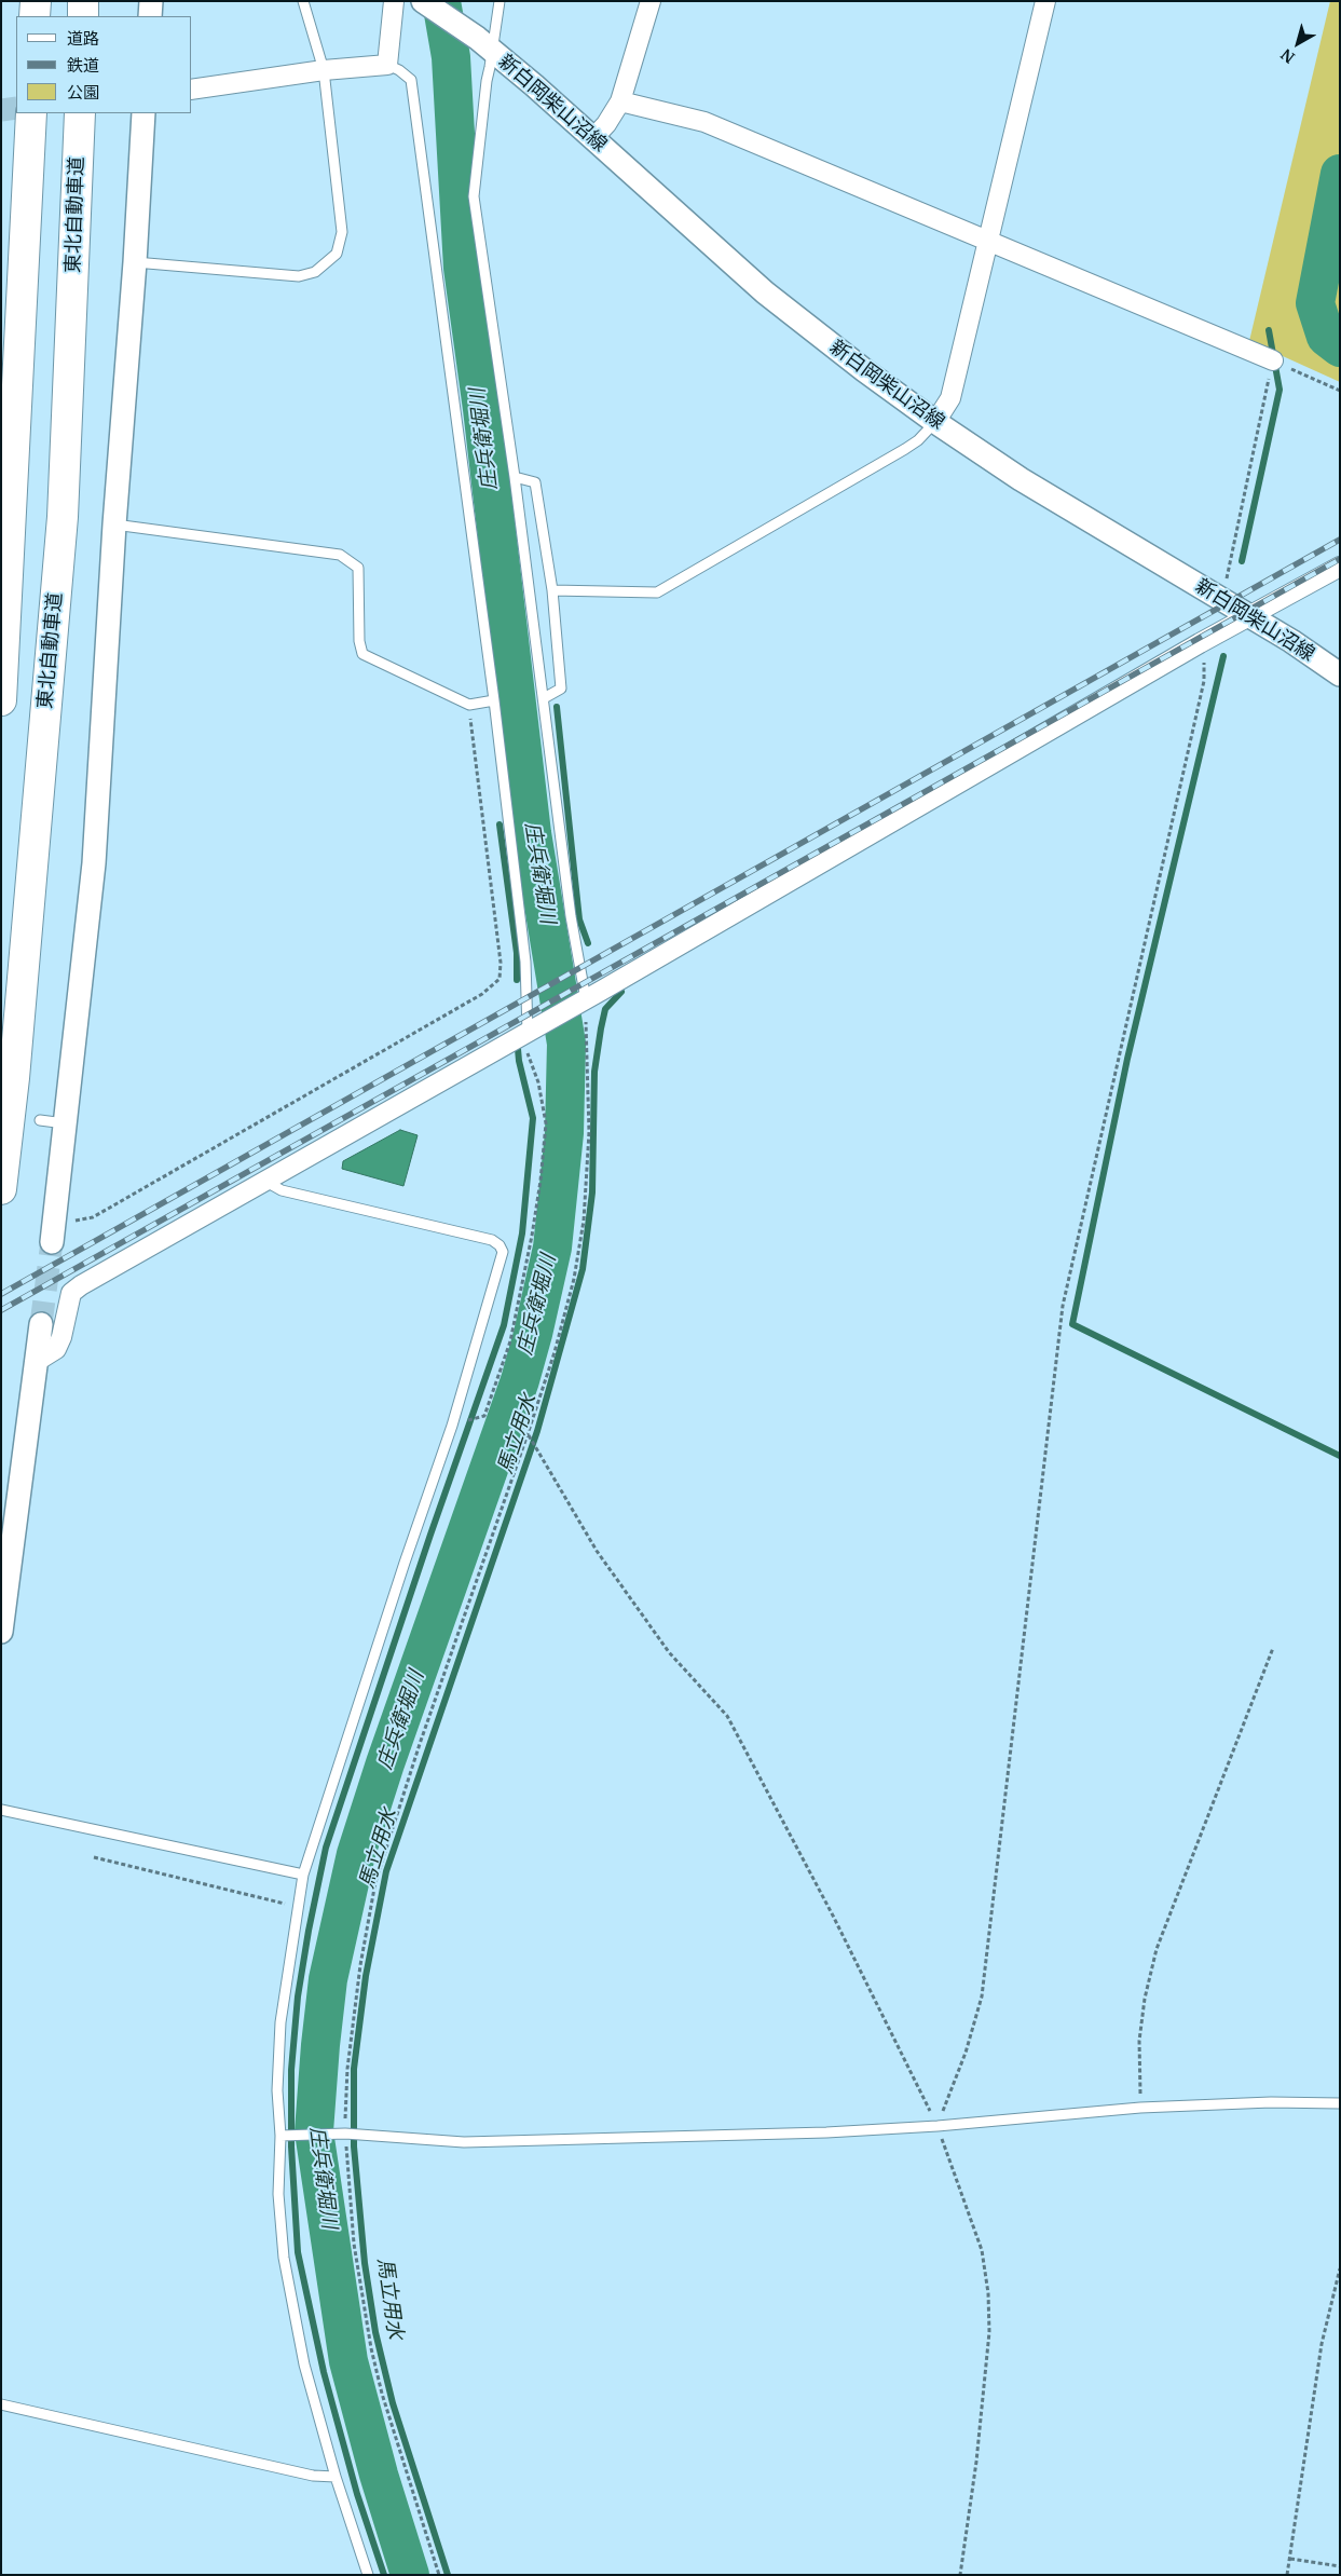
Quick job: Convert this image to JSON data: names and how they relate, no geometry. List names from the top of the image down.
{
  "streets": {
    "highway": ["東北自動車道"],
    "street": ["新白岡柴山沼線"]
  },
  "water": ["庄兵衛堀川", "馬立用水"],
  "legend": ["道路", "鉄道", "公園"],
  "north": "bottom left"
}
